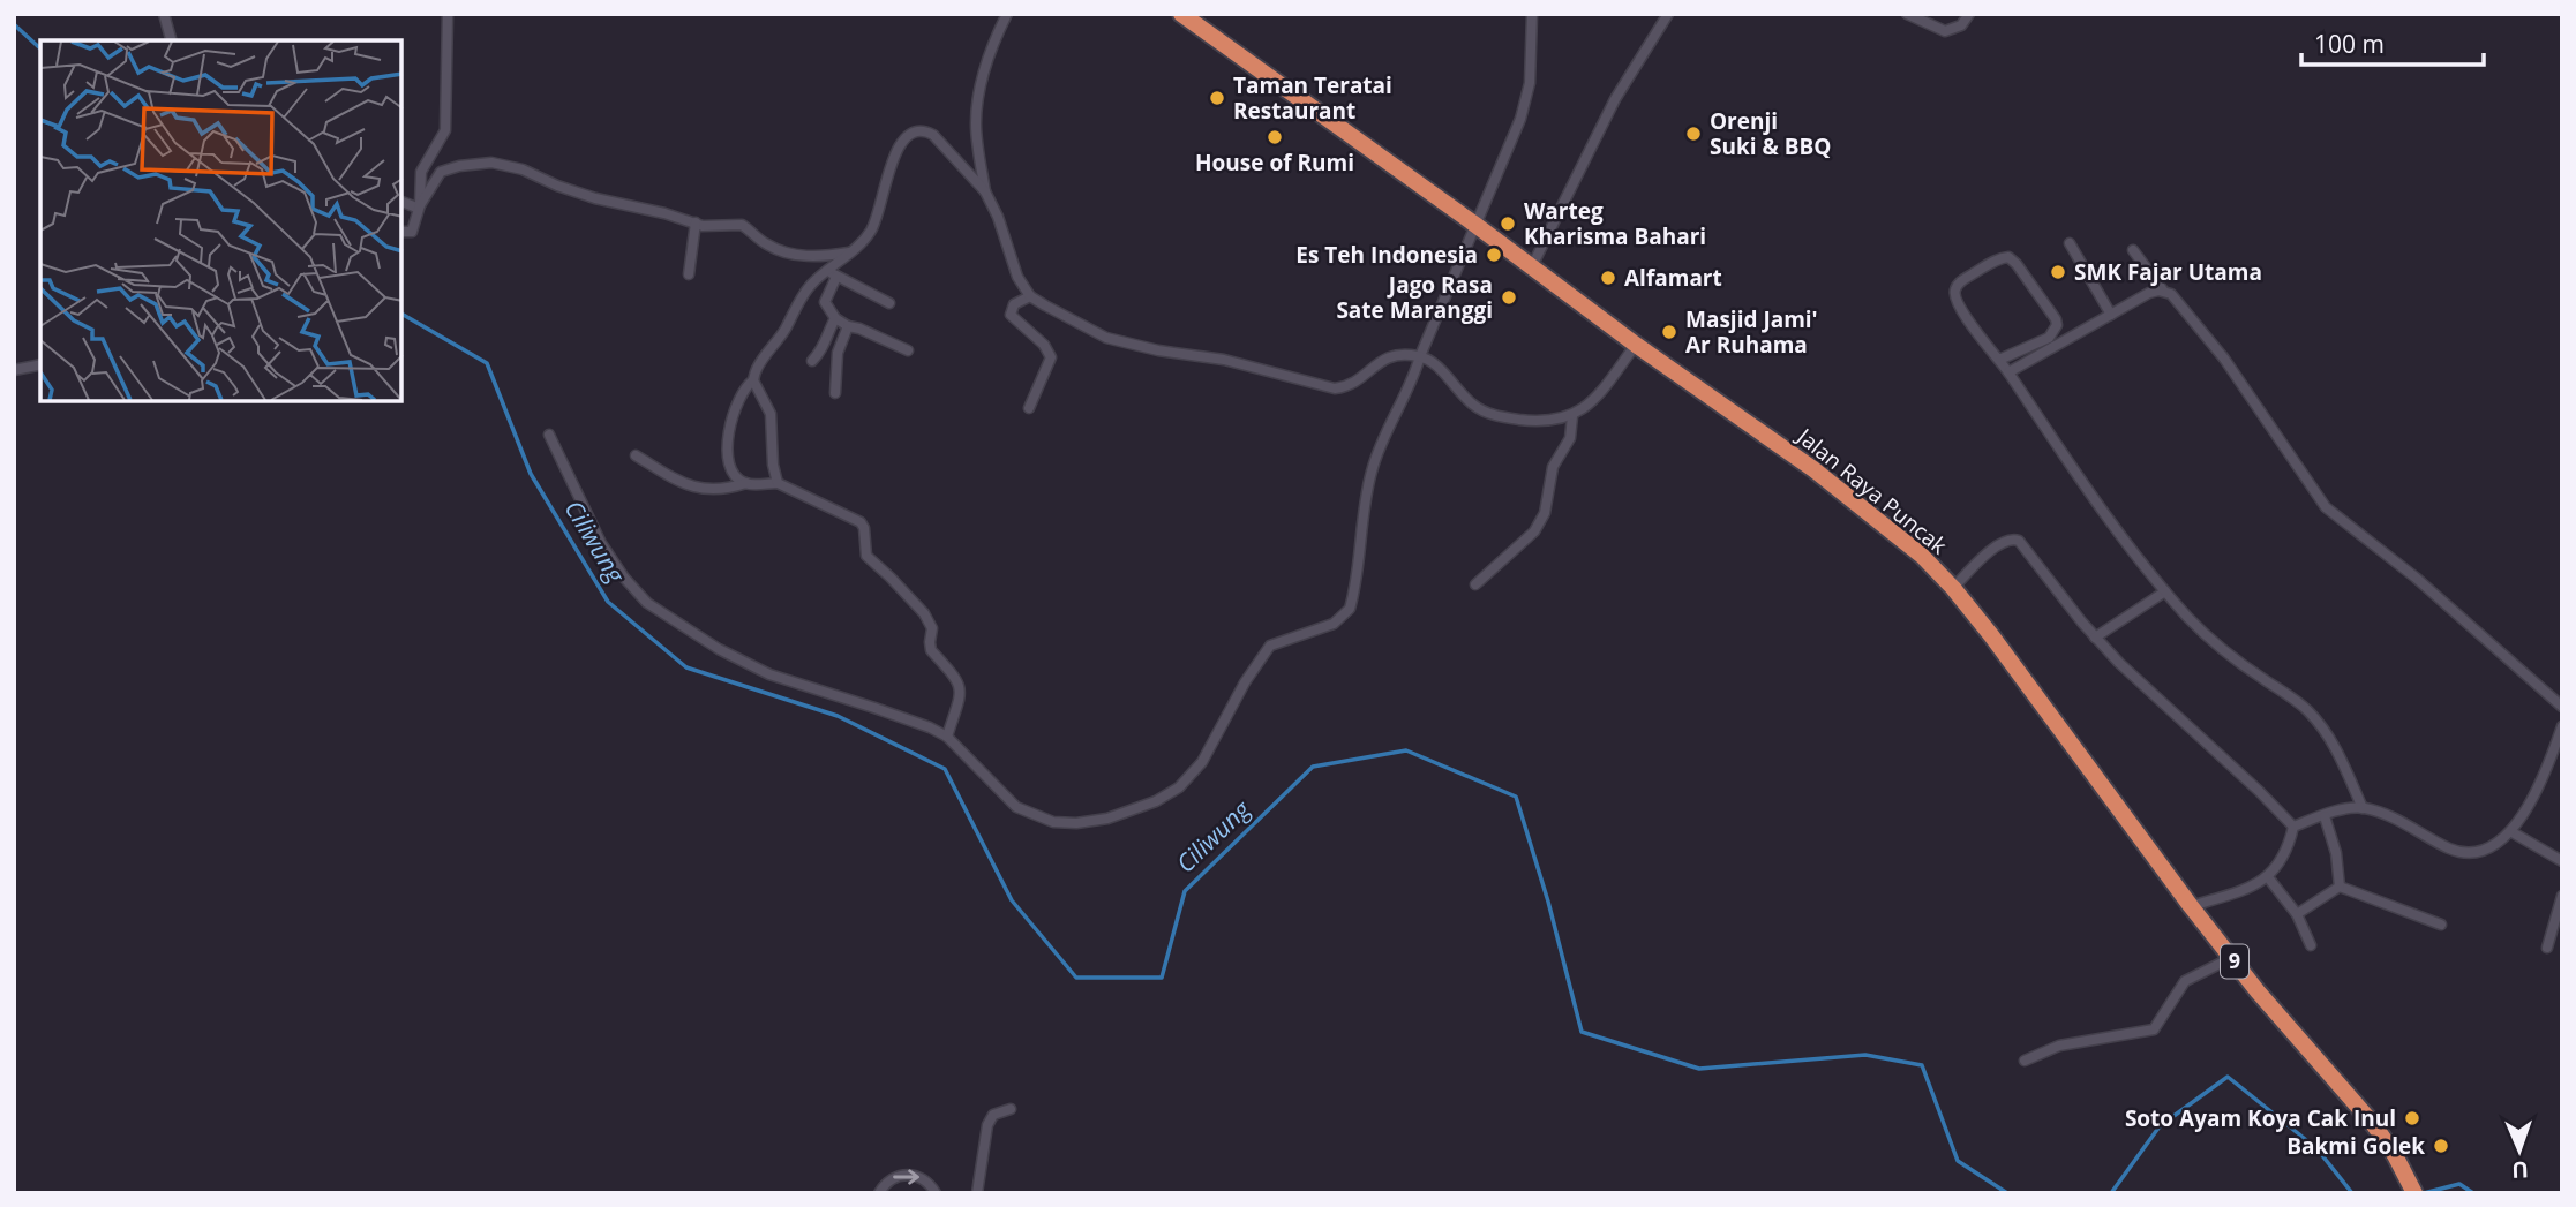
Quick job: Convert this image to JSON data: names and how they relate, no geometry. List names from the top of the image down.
{
  "streets": {
    "highway": ["Jalan Raya Puncak", "9"]
  },
  "water": ["Ciliwung"],
  "places": [
    "Taman Teratai Restaurant",
    "Orenji Suki & BBQ",
    "House of Rumi",
    "Warteg Kharisma Bahari",
    "Es Teh Indonesia",
    "SMK Fajar Utama",
    "Alfamart",
    "Jago Rasa Sate Maranggi",
    "Masjid Jami' Ar Ruhama",
    "Soto Ayam Koya Cak Inul",
    "Bakmi Golek"
  ],
  "scale_bar": "100 m",
  "north": "bottom"
}
